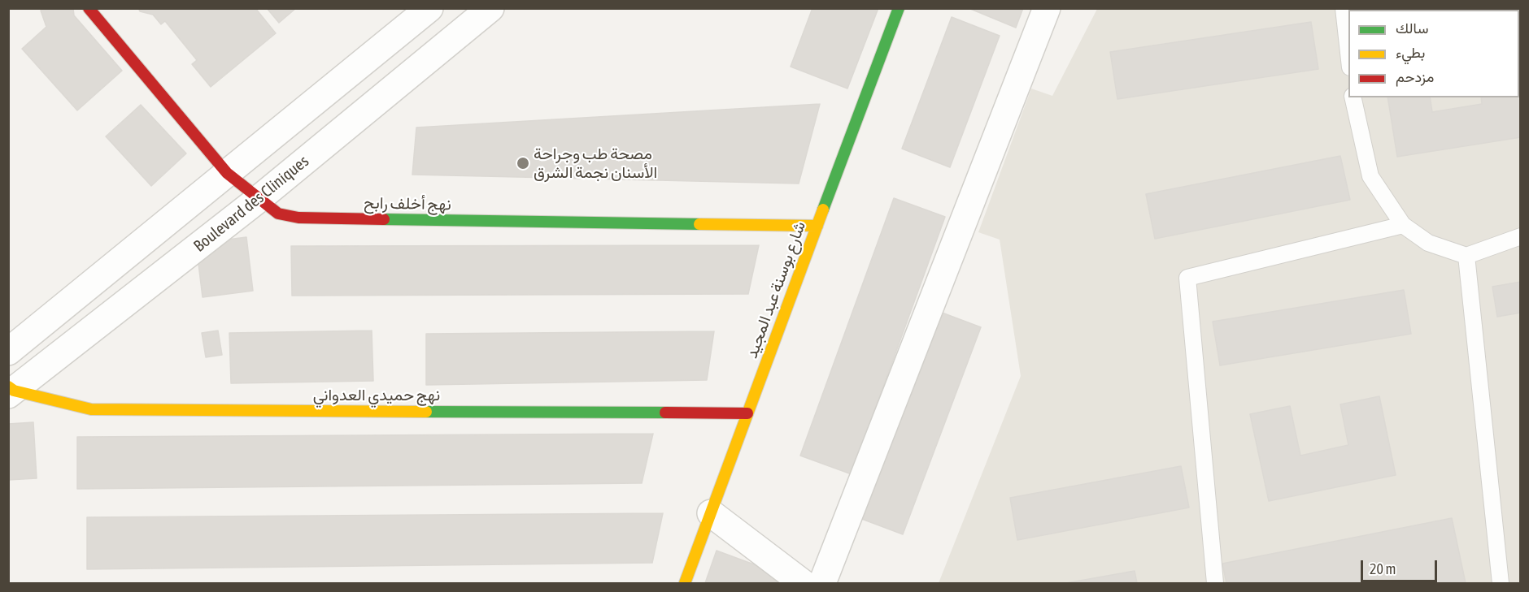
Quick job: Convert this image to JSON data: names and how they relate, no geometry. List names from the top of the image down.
{
  "streets": {
    "street": [
      "Boulevard des Cliniques",
      "نهج أخلف رابح",
      "شارع بوسنة عبد المجيد",
      "نهج حميدي العدواني"
    ]
  },
  "crossings": [
    ["Boulevard des Cliniques", "نهج أخلف رابح"],
    ["Boulevard des Cliniques", "نهج حميدي العدواني"],
    ["نهج أخلف رابح", "شارع بوسنة عبد المجيد"],
    ["شارع بوسنة عبد المجيد", "نهج حميدي العدواني"]
  ],
  "places": ["مصحة طب وجراحة الأسنان نجمة الشرق"],
  "legend": ["سالك", "بطيء", "مزدحم"],
  "scale_bar": "20 m"
}
